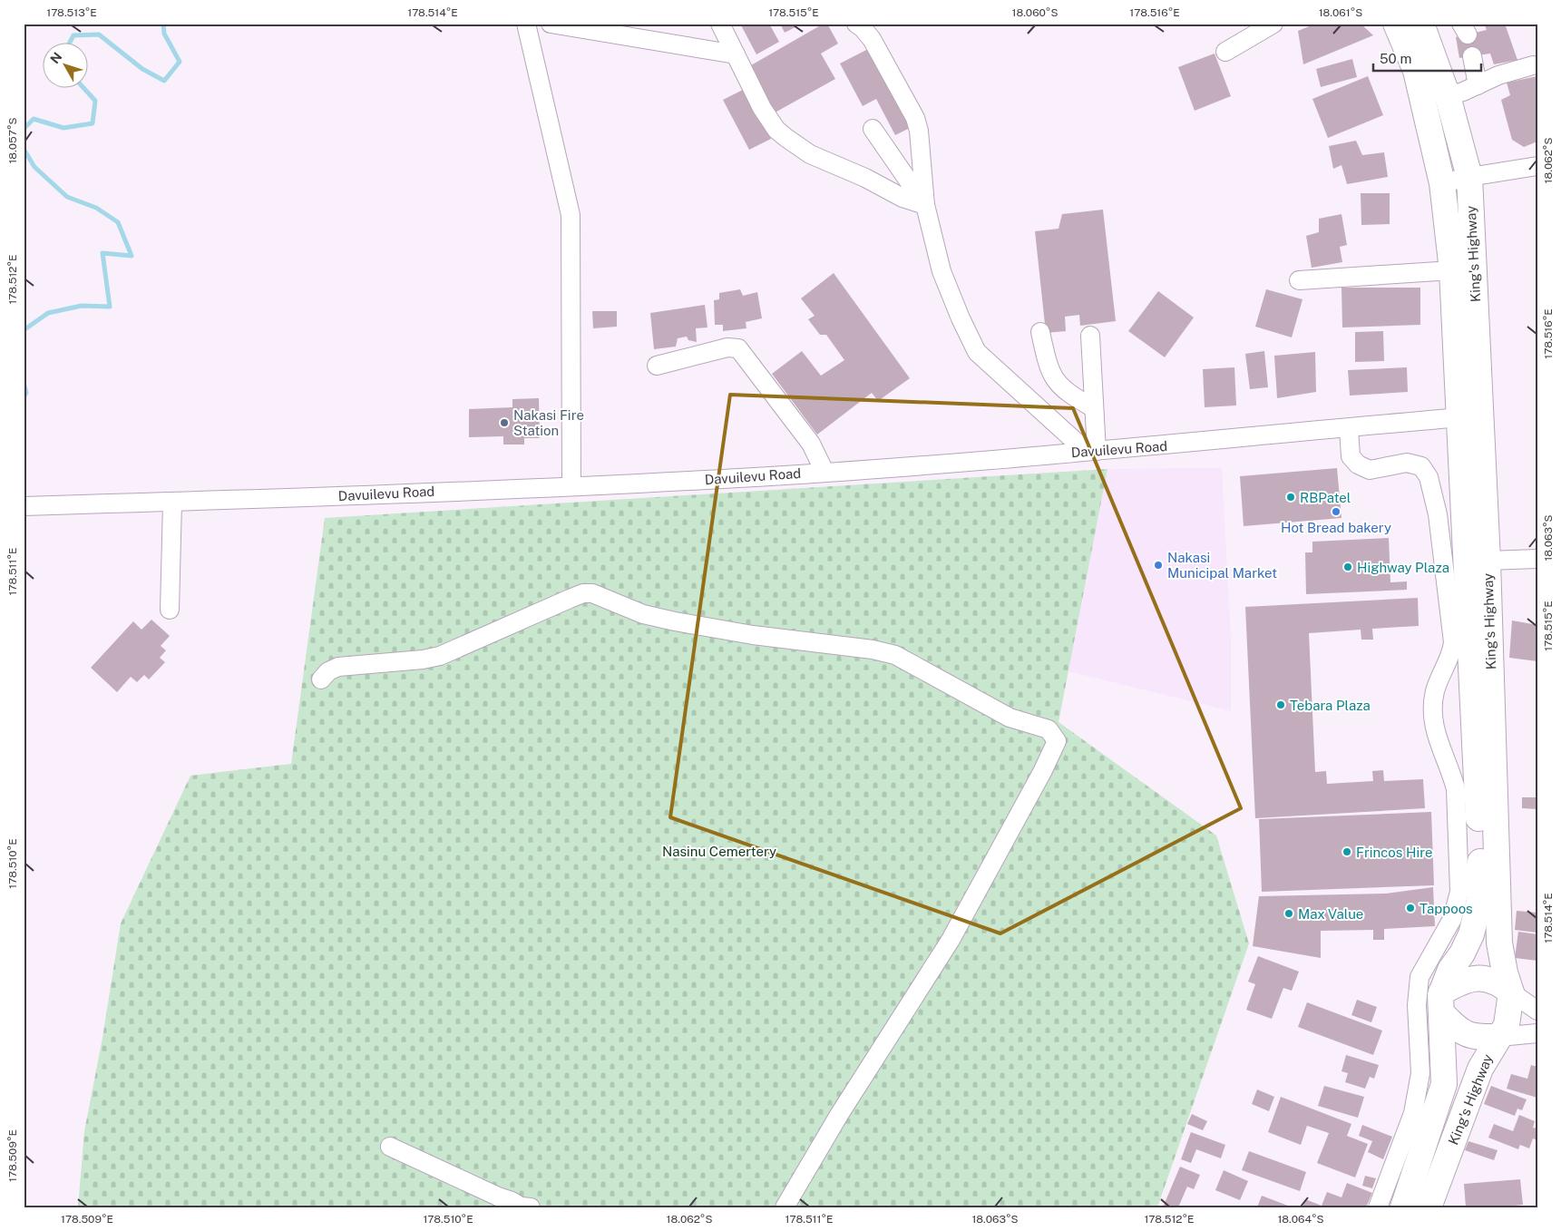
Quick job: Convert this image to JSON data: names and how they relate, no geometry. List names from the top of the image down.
{
  "streets": {
    "highway": ["King's Highway"],
    "street": ["Davuilevu Road"]
  },
  "crossings": [
    ["King's Highway", "Davuilevu Road"]
  ],
  "parks": ["Nasinu Cemertery"],
  "places": [
    "Nakasi Fire Station",
    "RBPatel",
    "Hot Bread bakery",
    "Nakasi Municipal Market",
    "Highway Plaza",
    "Tebara Plaza",
    "Frincos Hire",
    "Tappoos",
    "Max Value"
  ],
  "scale_bar": "50 m",
  "north": "top left",
  "coordinates": [
    "178.513°E",
    "178.514°E",
    "178.515°E",
    "18.060°S",
    "178.516°E",
    "18.061°S",
    "18.057°S",
    "18.062°S",
    "178.512°E",
    "18.063°S",
    "178.511°E",
    "178.510°E",
    "178.509°E",
    "18.064°S"
  ]
}
